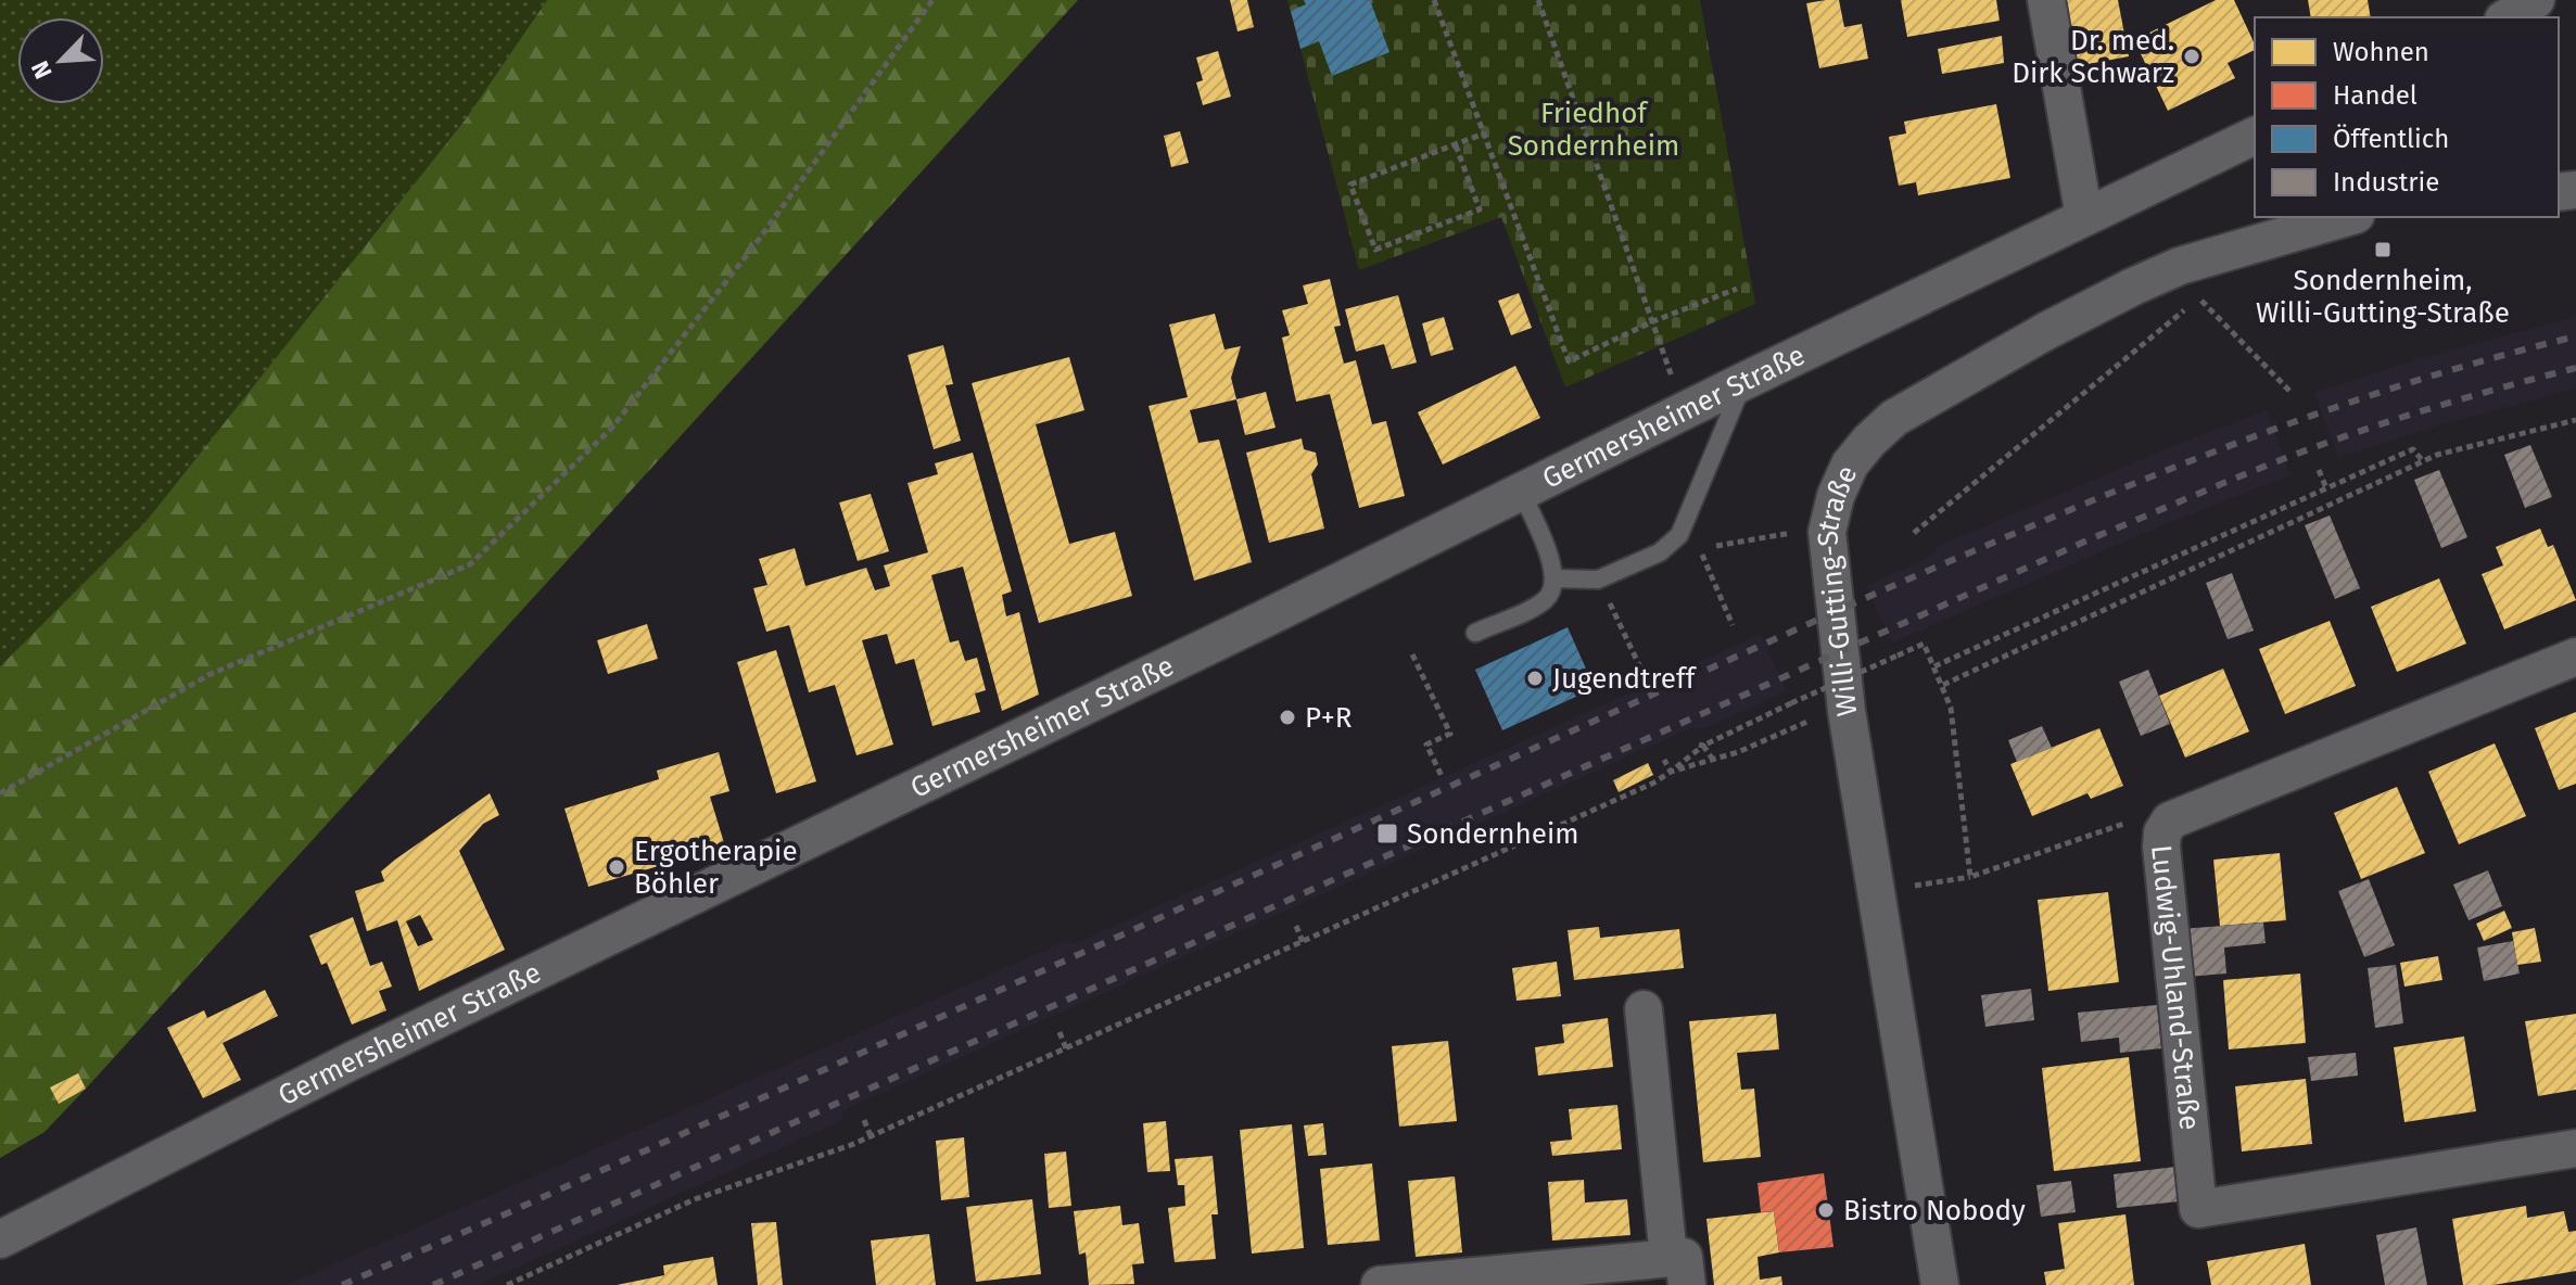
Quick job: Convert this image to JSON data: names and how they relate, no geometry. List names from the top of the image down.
{
  "streets": {
    "street": ["Germersheimer Straße", "Willi-Gutting-Straße", "Ludwig-Uhland-Straße"]
  },
  "parks": ["Friedhof Sondernheim"],
  "places": {
    "other": [
      "Dr. med. Dirk Schwarz",
      "Jugendtreff",
      "P+R",
      "Ergotherapie Böhler",
      "Bistro Nobody"
    ],
    "transit": ["Sondernheim, Willi-Gutting-Straße", "Sondernheim"]
  },
  "legend": [
    "Wohnen",
    "Handel",
    "Öffentlich",
    "Industrie"
  ],
  "north": "bottom left"
}
